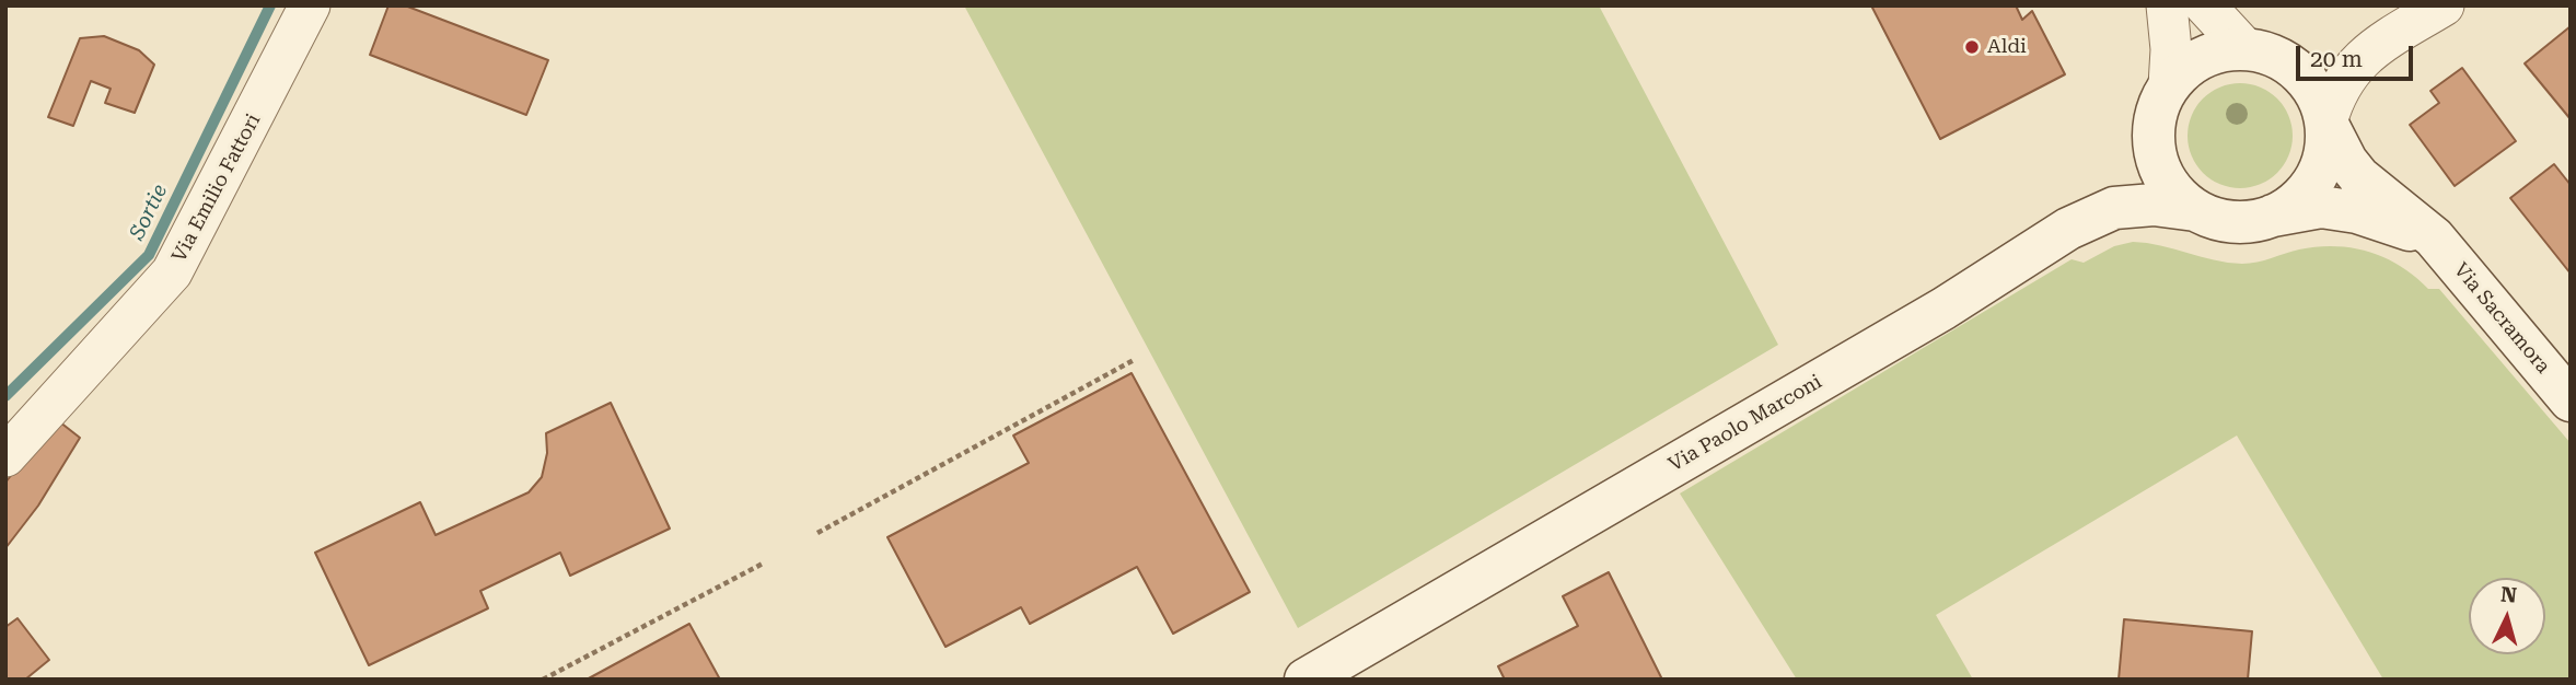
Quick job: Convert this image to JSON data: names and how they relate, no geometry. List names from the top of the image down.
{
  "streets": {
    "street": ["Via Emilio Fattori", "Via Sacramora", "Via Paolo Marconi"]
  },
  "crossings": [
    ["Via Sacramora", "Via Paolo Marconi"]
  ],
  "water": ["Sortie"],
  "places": ["Aldi"],
  "scale_bar": "20 m",
  "north": "top"
}
